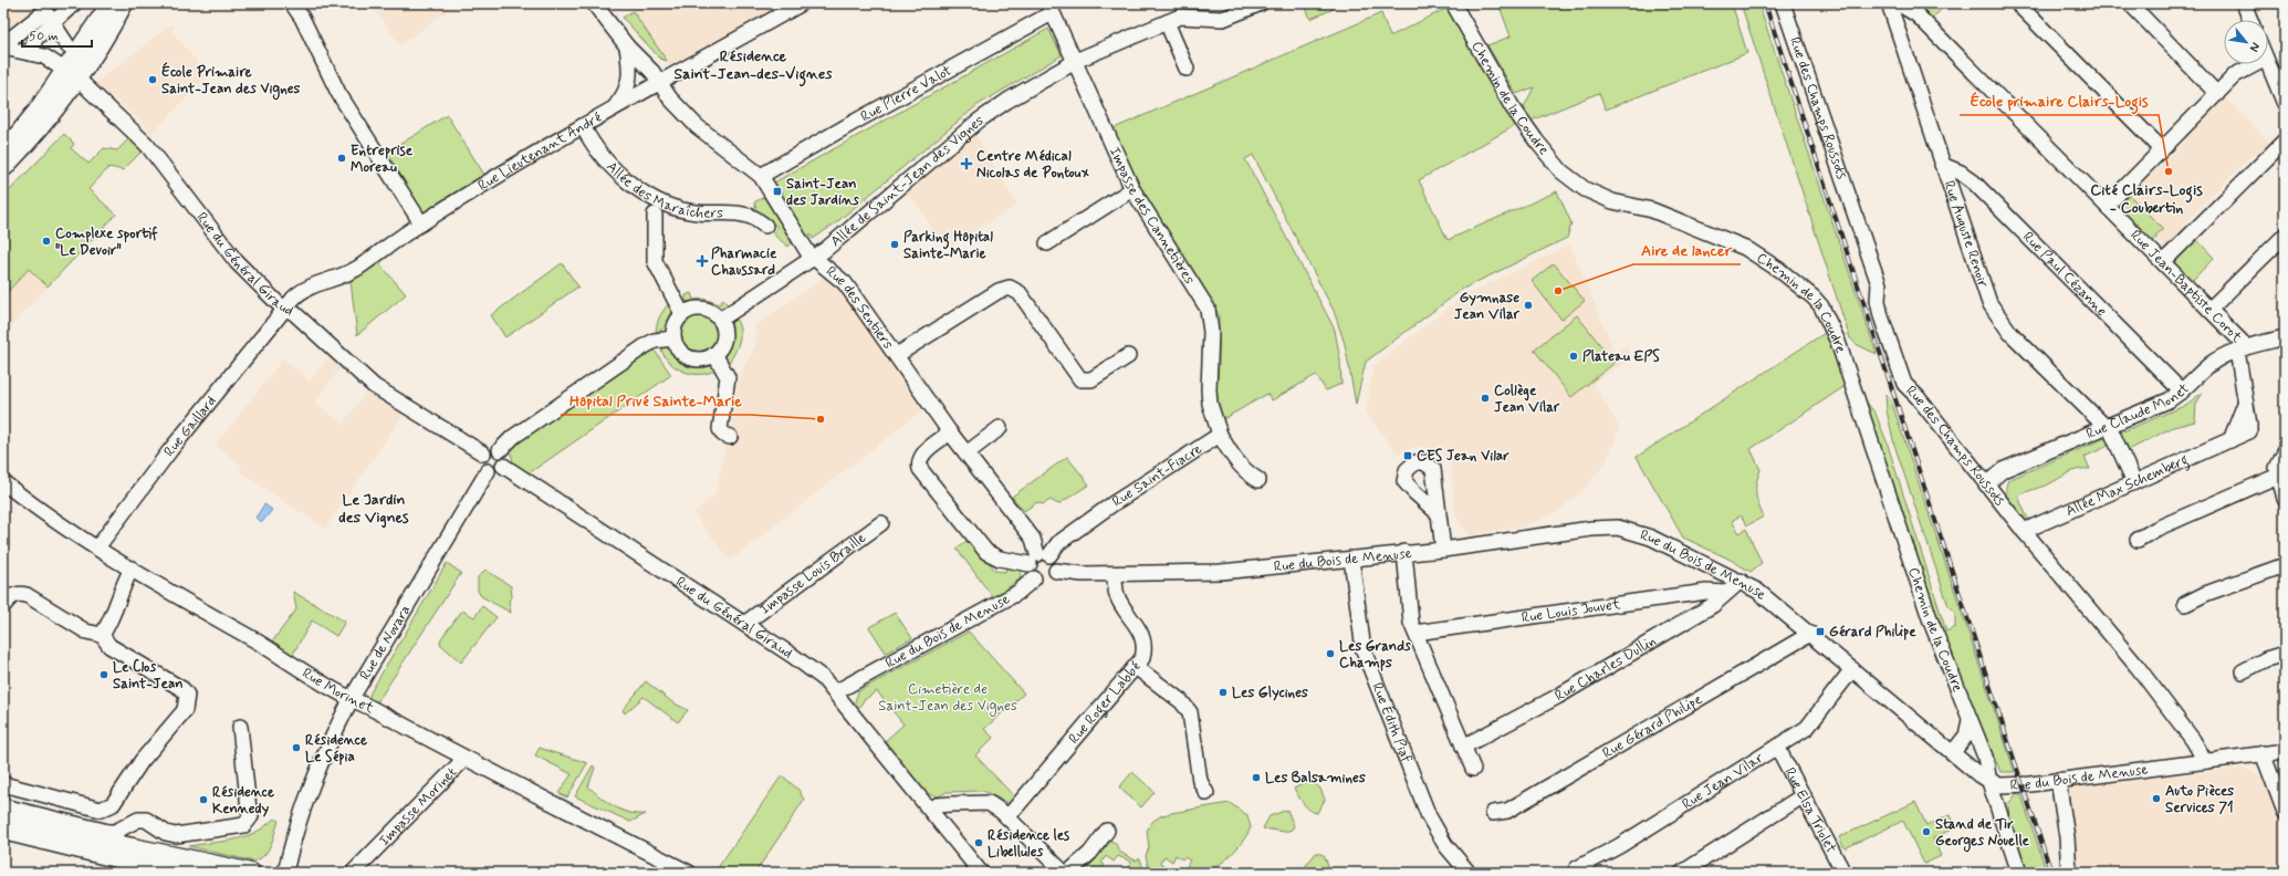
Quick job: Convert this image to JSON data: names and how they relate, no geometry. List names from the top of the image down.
{
  "streets": {
    "street": [
      "Rue Pierre Valot",
      "Chemin de la Coudre",
      "Rue des Champs Roussots",
      "Rue Lieutenant André",
      "Allée de Saint-Jean des Vignes",
      "Allée des Maraîchers",
      "Impasse des Cannetières",
      "Rue Auguste Renoir",
      "Rue du Général Giraud",
      "Rue Paul Cézanne",
      "Rue Jean-Baptiste Corot",
      "Rue des Sentiers",
      "Rue Claude Monet",
      "Rue Gaillard",
      "Rue Saint-Fiacre",
      "Allée Max Schemberg",
      "Rue du Bois de Menuse",
      "Impasse Louis Braille",
      "Rue Louis Jouvet",
      "Rue de Novara",
      "Rue Charles Dullin",
      "Rue Morinet",
      "Rue Roger Labbé",
      "Rue Édith Piaf",
      "Rue Gérard Philipe",
      "Rue Jean Vilar",
      "Impasse Morinet",
      "Rue Elsa Triolet"
    ]
  },
  "crossings": [
    ["Rue Pierre Valot", "Impasse des Cannetières"],
    ["Rue Pierre Valot", "Rue des Sentiers"],
    ["Chemin de la Coudre", "Rue du Bois de Menuse"],
    ["Rue des Champs Roussots", "Rue Claude Monet"],
    ["Rue des Champs Roussots", "Allée Max Schemberg"],
    ["Rue des Champs Roussots", "Rue du Bois de Menuse"],
    ["Rue Lieutenant André", "Allée des Maraîchers"],
    ["Rue Lieutenant André", "Rue du Général Giraud"],
    ["Rue Lieutenant André", "Rue des Sentiers"],
    ["Rue Lieutenant André", "Rue Gaillard"],
    ["Allée de Saint-Jean des Vignes", "Impasse des Cannetières"],
    ["Allée de Saint-Jean des Vignes", "Rue des Sentiers"],
    ["Impasse des Cannetières", "Rue Saint-Fiacre"],
    ["Rue Auguste Renoir", "Rue Paul Cézanne"],
    ["Rue Auguste Renoir", "Rue Claude Monet"],
    ["Rue du Général Giraud", "Rue Gaillard"],
    ["Rue du Général Giraud", "Rue du Bois de Menuse"],
    ["Rue du Général Giraud", "Impasse Louis Braille"],
    ["Rue du Général Giraud", "Rue de Novara"],
    ["Rue Paul Cézanne", "Rue Claude Monet"],
    ["Rue Jean-Baptiste Corot", "Rue Claude Monet"],
    ["Rue Jean-Baptiste Corot", "Allée Max Schemberg"],
    ["Rue des Sentiers", "Rue Saint-Fiacre"],
    ["Rue des Sentiers", "Rue du Bois de Menuse"],
    ["Rue Claude Monet", "Allée Max Schemberg"],
    ["Rue Gaillard", "Rue Morinet"],
    ["Rue Saint-Fiacre", "Rue du Bois de Menuse"],
    ["Rue du Bois de Menuse", "Rue Charles Dullin"],
    ["Rue du Bois de Menuse", "Rue Roger Labbé"],
    ["Rue du Bois de Menuse", "Rue Édith Piaf"],
    ["Rue du Bois de Menuse", "Rue Gérard Philipe"],
    ["Rue du Bois de Menuse", "Rue Jean Vilar"],
    ["Rue Louis Jouvet", "Rue Charles Dullin"],
    ["Rue de Novara", "Rue Morinet"],
    ["Rue Morinet", "Impasse Morinet"],
    ["Rue Jean Vilar", "Rue Elsa Triolet"]
  ],
  "districts": ["Résidence Saint-Jean-des-Vignes", "Cité Clairs-Logis - Coubertin", "Le Jardin des Vignes"],
  "parks": ["Cimetière de Saint-Jean des Vignes"],
  "places": {
    "other": [
      "École Primaire Saint-Jean des Vignes",
      "Entreprise Moreau",
      "École primaire Clairs-Logis",
      "Complexe sportif \"Le Devoir\"",
      "Parking Hôpital Sainte-Marie",
      "Aire de lancer",
      "Gymnase Jean Vilar",
      "Plateau EPS",
      "Collège Jean Vilar",
      "Hôpital Privé Sainte-Marie",
      "Les Grands Champs",
      "Le Clos Saint-Jean",
      "Les Glycines",
      "Résidence Le Sépia",
      "Les Balsamines",
      "Auto Pièces Services 71",
      "Résidence Kennedy",
      "Stand de Tir Georges Nouelle",
      "Résidence les Libellules"
    ],
    "health": ["Centre Médical Nicolas de Pontoux", "Pharmacie Chaussard"],
    "transit": ["Saint-Jean des Jardins", "CES Jean Vilar", "Gérard Philipe"]
  },
  "scale_bar": "50 m",
  "north": "bottom right"
}
